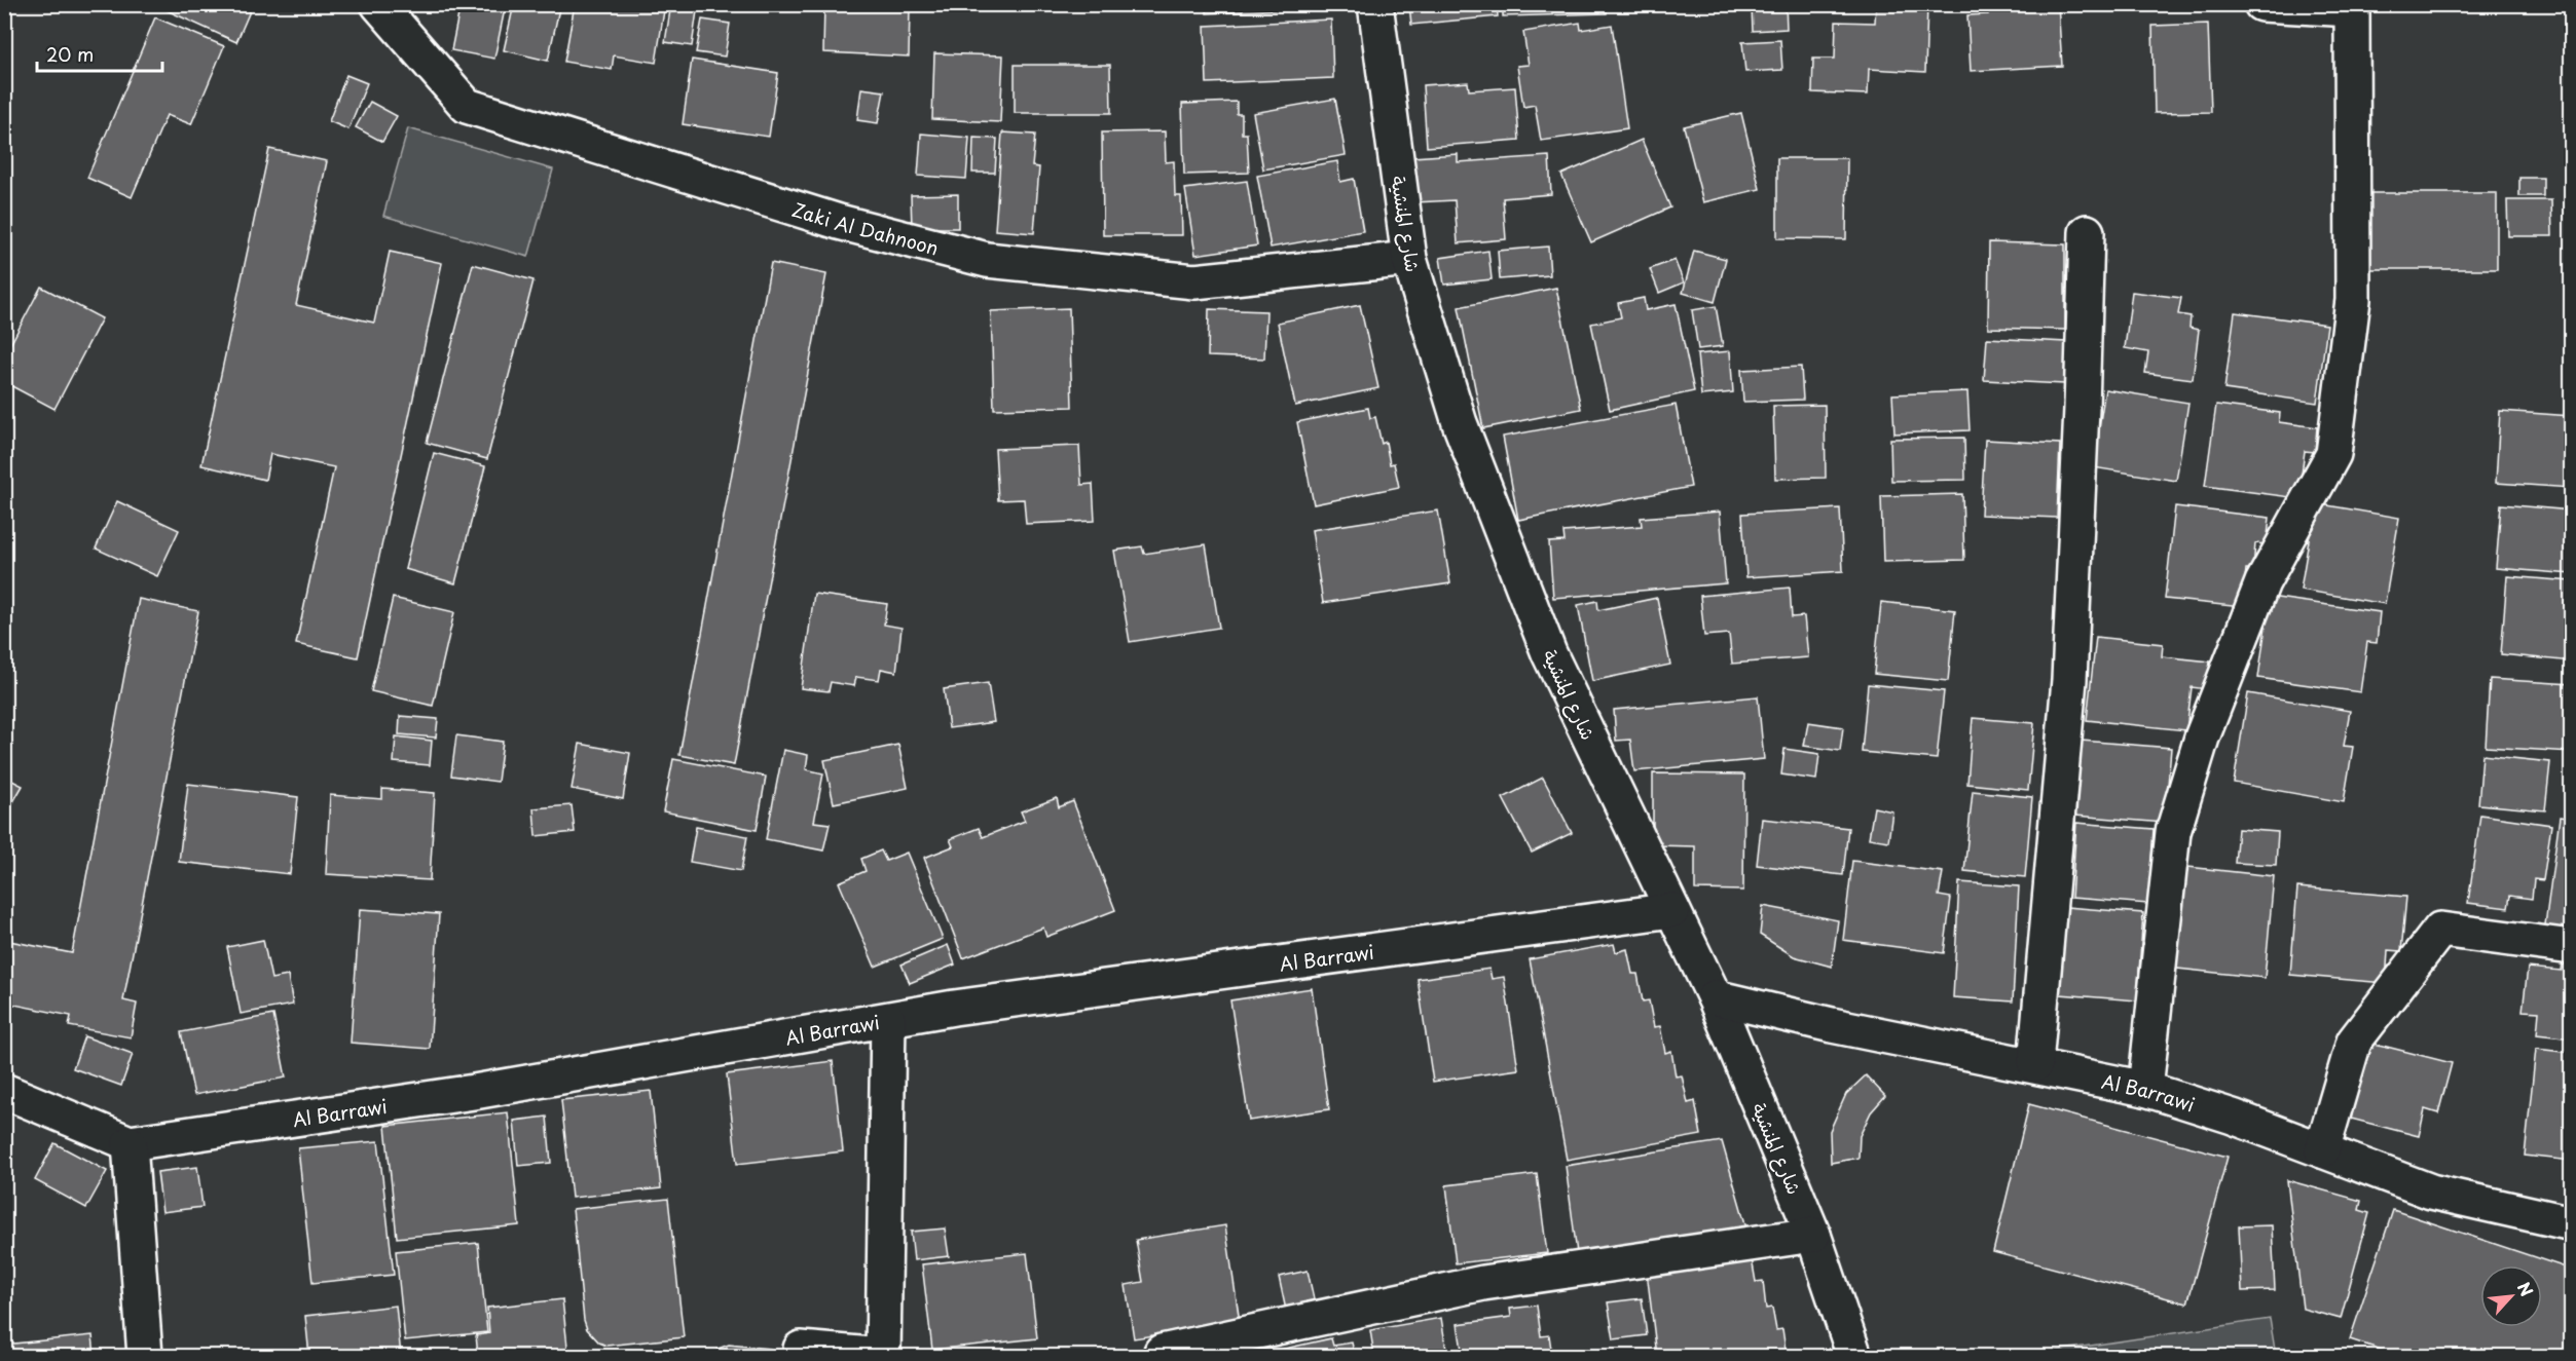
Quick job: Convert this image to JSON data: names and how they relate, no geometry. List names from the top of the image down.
{
  "streets": {
    "street": ["شارع المنشية", "Zaki Al Dahnoon", "Al Barrawi"]
  },
  "crossings": [
    ["شارع المنشية", "Zaki Al Dahnoon"],
    ["شارع المنشية", "Al Barrawi"]
  ],
  "scale_bar": "20 m",
  "north": "top right"
}
